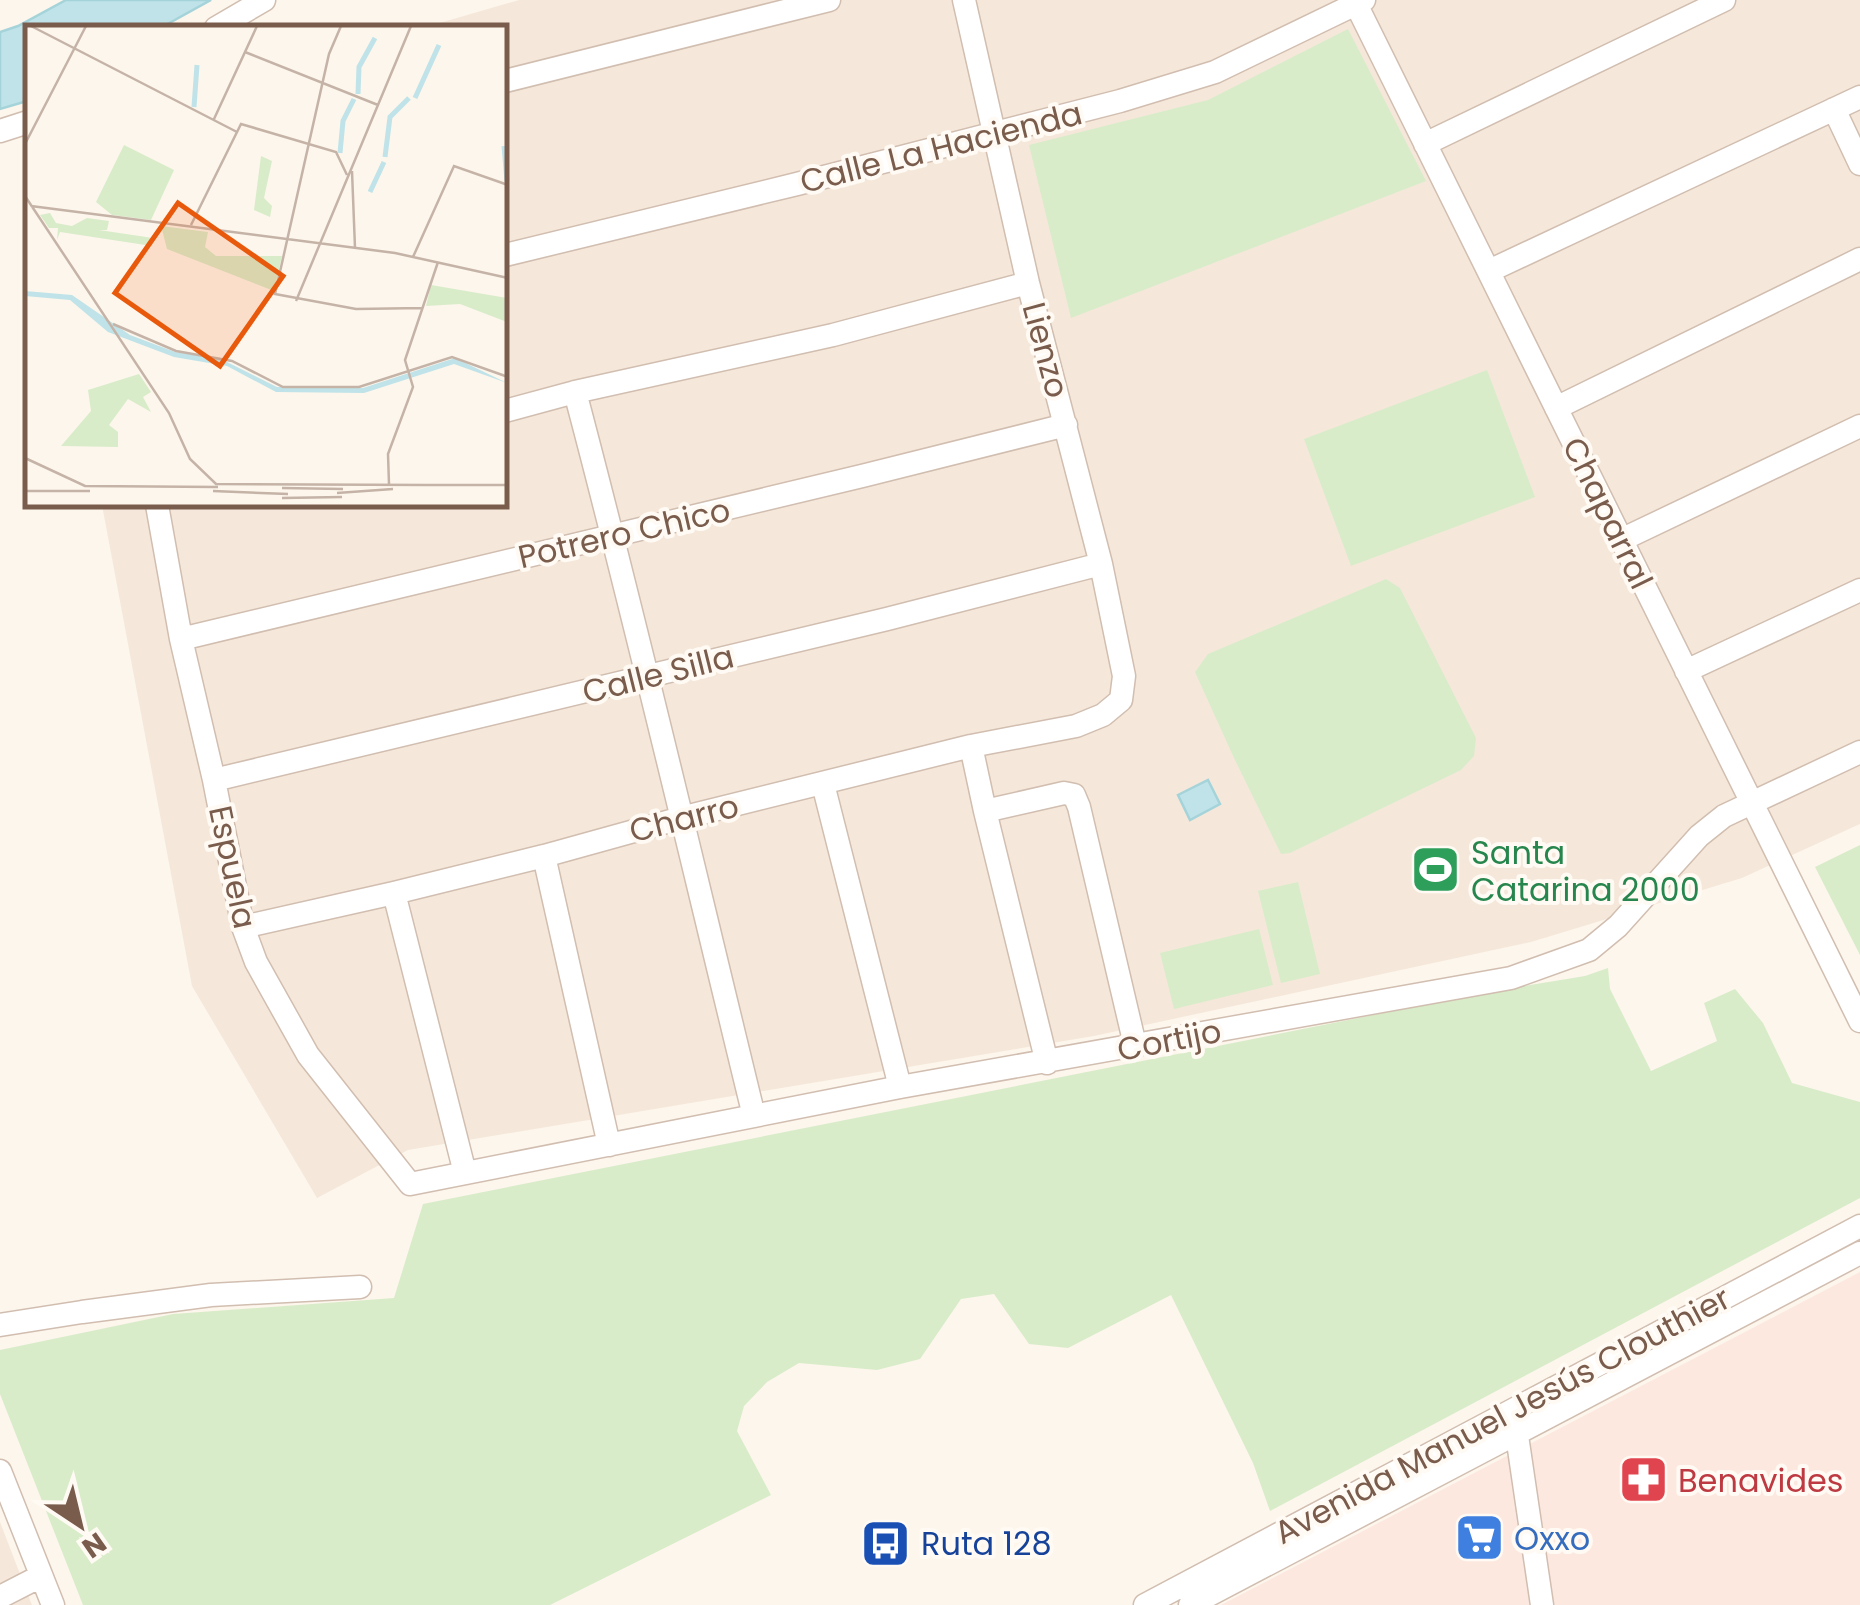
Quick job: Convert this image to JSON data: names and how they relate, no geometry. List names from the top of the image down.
{
  "streets": {
    "street": [
      "Calle La Hacienda",
      "Lienzo",
      "Chaparral",
      "Potrero Chico",
      "Calle Silla",
      "Charro",
      "Espuela",
      "Cortijo",
      "Avenida Manuel Jesús Clouthier"
    ]
  },
  "crossings": [
    ["Calle La Hacienda", "Lienzo"],
    ["Calle La Hacienda", "Chaparral"],
    ["Lienzo", "Potrero Chico"],
    ["Lienzo", "Calle Silla"],
    ["Lienzo", "Charro"],
    ["Chaparral", "Cortijo"],
    ["Potrero Chico", "Espuela"],
    ["Calle Silla", "Espuela"],
    ["Charro", "Espuela"],
    ["Espuela", "Cortijo"]
  ],
  "places": {
    "sports": ["Santa Catarina 2000"],
    "pharmacy": ["Benavides"],
    "supermarket": ["Oxxo"],
    "bus stop": ["Ruta 128"]
  },
  "north": "bottom right"
}
